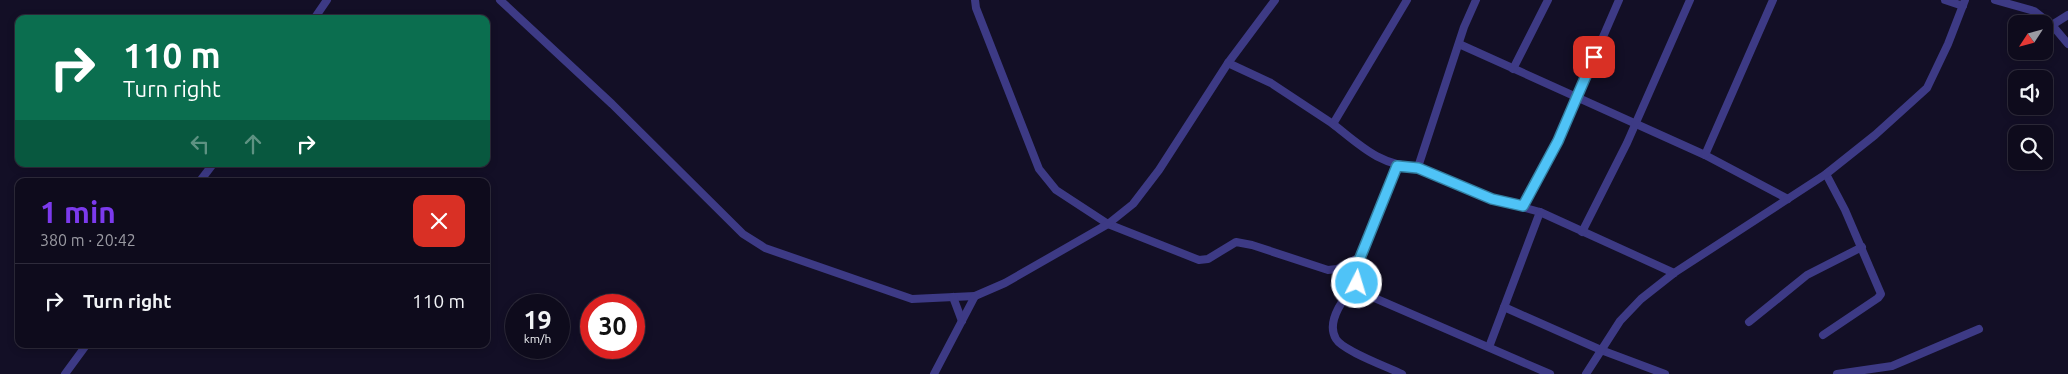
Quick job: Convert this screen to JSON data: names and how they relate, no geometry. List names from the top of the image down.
{
  "north": "bottom left",
  "page": {
    "turn": ["110 m", "Turn right"],
    "heading": ["1 min", "380 m · 20:42"],
    "list": [
      {
        "name": "Turn right",
        "value": "110 m"
      }
    ],
    "speed": "19 km/h",
    "limit": "30"
  }
}
